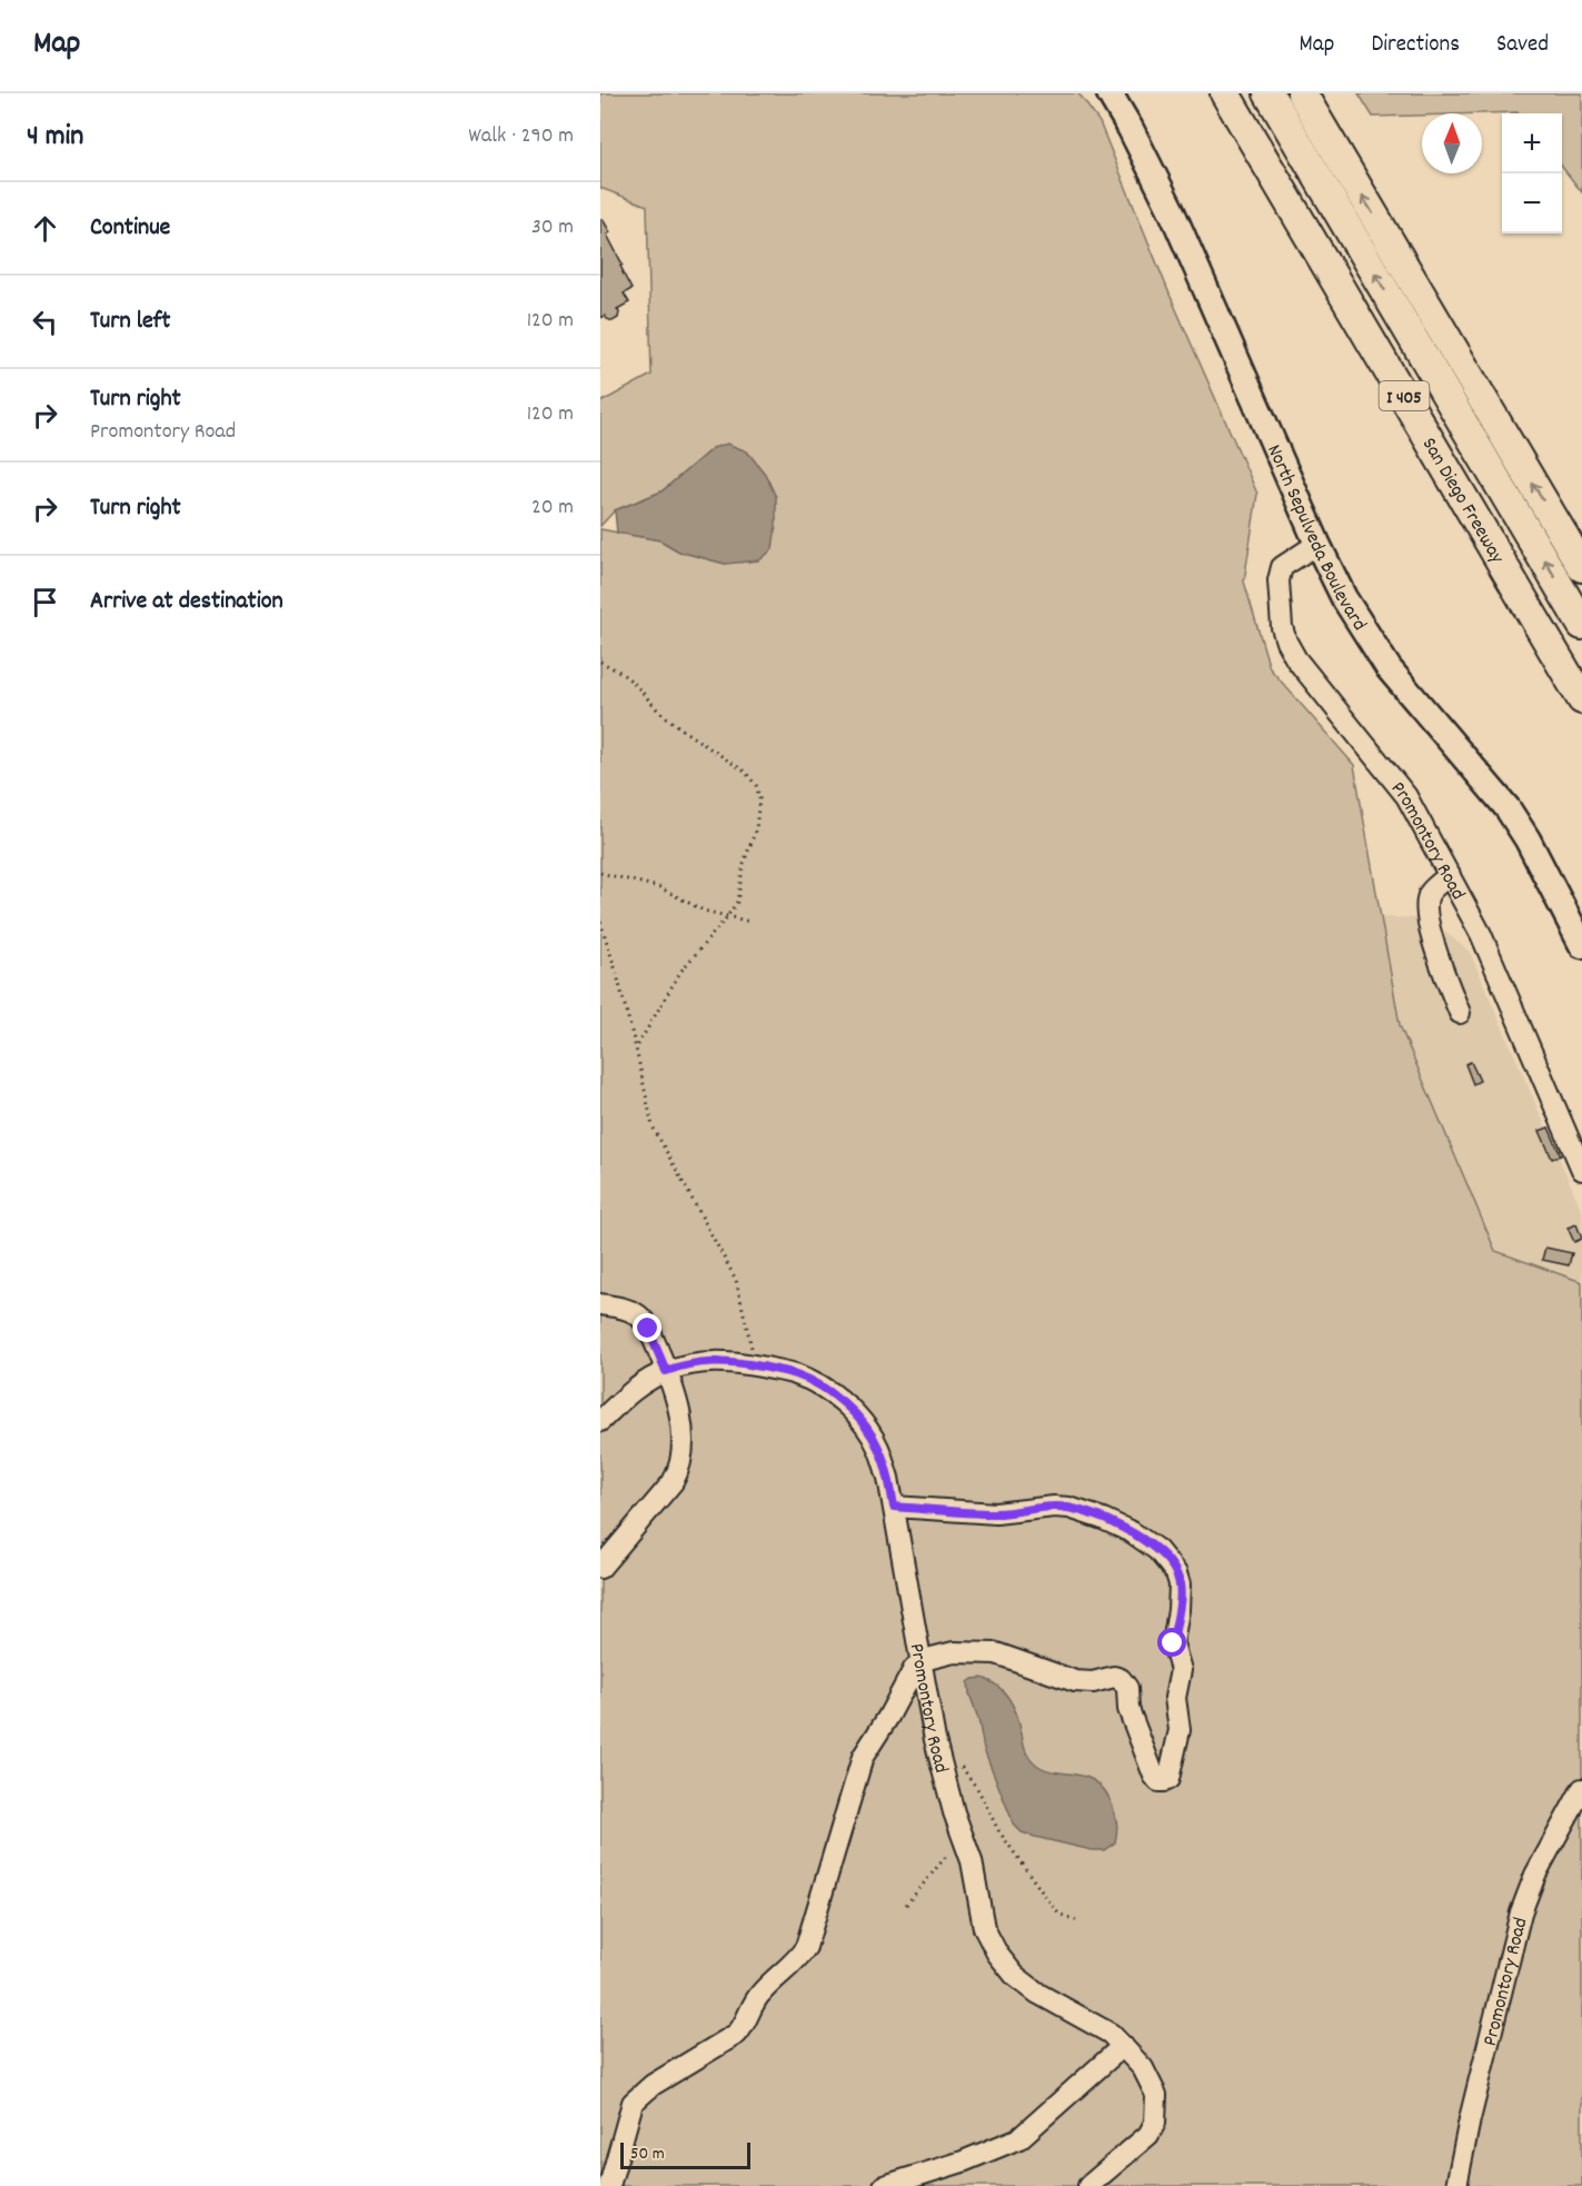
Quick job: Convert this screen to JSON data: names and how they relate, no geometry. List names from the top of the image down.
{
  "streets": {
    "highway": ["I 405", "San Diego Freeway"],
    "main road": ["North Sepulveda Boulevard"],
    "street": ["Promontory Road"]
  },
  "crossings": [
    ["North Sepulveda Boulevard", "Promontory Road"]
  ],
  "scale_bar": "50 m",
  "north": "top",
  "page": {
    "header": "Map",
    "nav": ["Map", "Directions", "Saved"],
    "heading": ["4 min", "Walk · 290 m"],
    "map_buttons": ["+", "−"],
    "list": [
      ["Continue", "30 m"],
      ["Turn left", "120 m"],
      ["Turn right", "Promontory Road", "120 m"],
      ["Turn right", "20 m"],
      "Arrive at destination"
    ],
    "scale": "50 m"
  }
}
